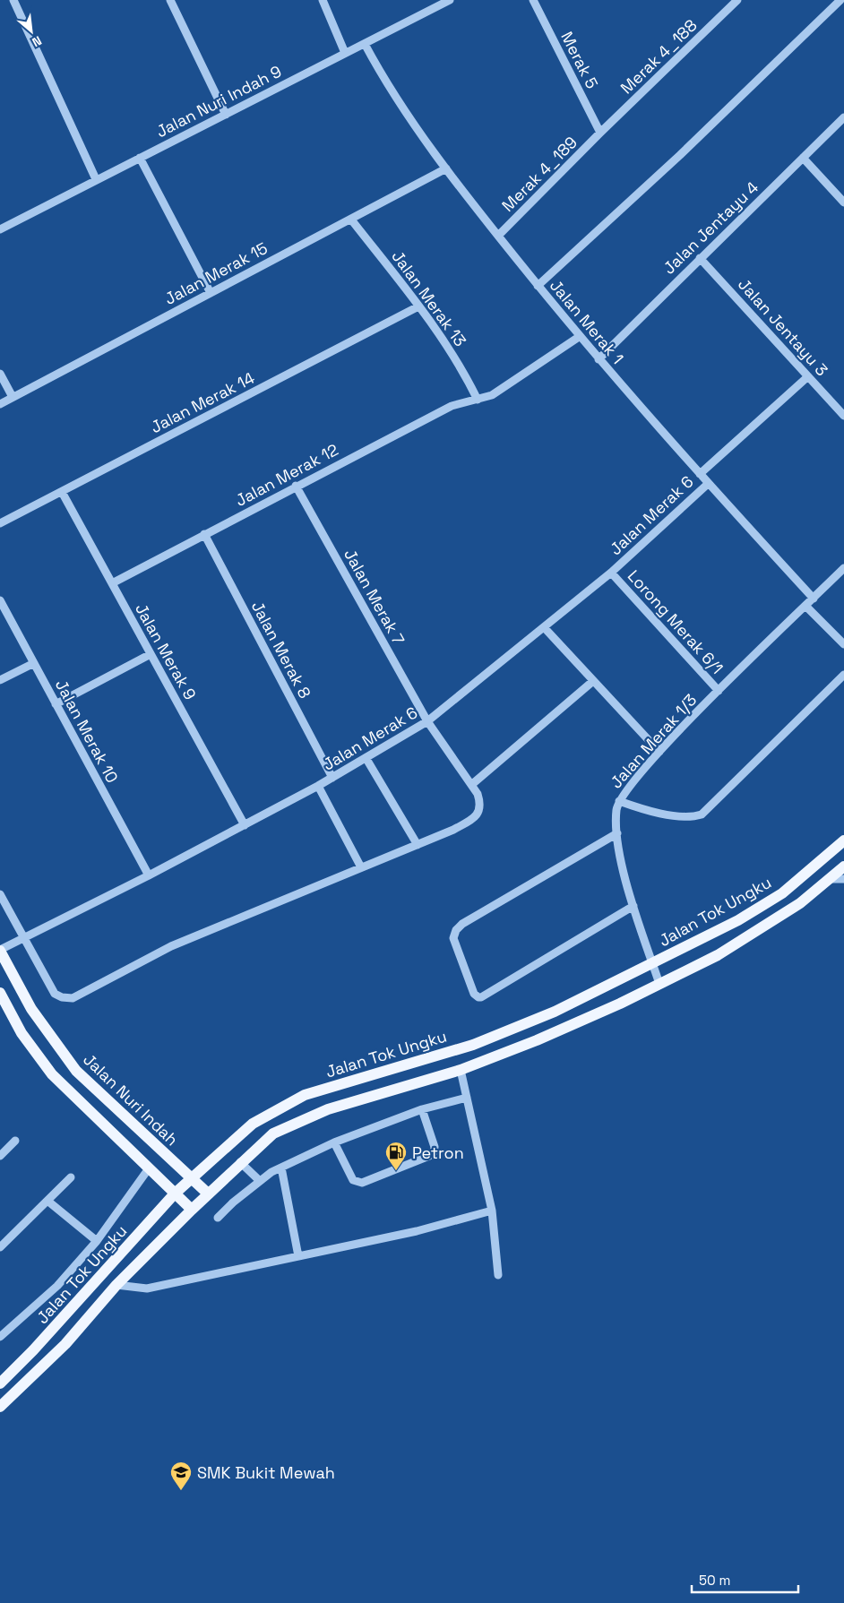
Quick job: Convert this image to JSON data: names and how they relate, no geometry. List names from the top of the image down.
{
  "streets": {
    "main road": ["Jalan Tok Ungku", "Jalan Nuri Indah"],
    "street": [
      "Merak 4_188",
      "Merak 5",
      "Jalan Nuri Indah 9",
      "Merak 4_189",
      "Jalan Jentayu 4",
      "Jalan Merak 15",
      "Jalan Merak 13",
      "Jalan Merak 1",
      "Jalan Jentayu 3",
      "Jalan Merak 14",
      "Jalan Merak 12",
      "Jalan Merak 6",
      "Jalan Merak 7",
      "Lorong Merak 6/1",
      "Jalan Merak 8",
      "Jalan Merak 9",
      "Jalan Merak 10",
      "Jalan Merak 1/3"
    ]
  },
  "crossings": [
    ["Merak 4_188", "Merak 5"],
    ["Merak 4_188", "Merak 4_189"],
    ["Merak 5", "Merak 4_189"],
    ["Jalan Nuri Indah 9", "Jalan Merak 1"],
    ["Merak 4_189", "Jalan Merak 1"],
    ["Jalan Jentayu 4", "Jalan Merak 1"],
    ["Jalan Jentayu 4", "Jalan Jentayu 3"],
    ["Jalan Merak 15", "Jalan Merak 13"],
    ["Jalan Merak 15", "Jalan Merak 1"],
    ["Jalan Merak 13", "Jalan Merak 14"],
    ["Jalan Merak 13", "Jalan Merak 12"],
    ["Jalan Merak 1", "Jalan Merak 12"],
    ["Jalan Merak 1", "Jalan Merak 6"],
    ["Jalan Merak 1", "Jalan Merak 1/3"],
    ["Jalan Merak 14", "Jalan Merak 9"],
    ["Jalan Merak 12", "Jalan Merak 7"],
    ["Jalan Merak 12", "Jalan Merak 8"],
    ["Jalan Merak 12", "Jalan Merak 9"],
    ["Jalan Merak 6", "Jalan Merak 7"],
    ["Jalan Merak 6", "Lorong Merak 6/1"],
    ["Jalan Merak 6", "Jalan Merak 8"],
    ["Jalan Merak 6", "Jalan Merak 9"],
    ["Jalan Merak 6", "Jalan Merak 10"],
    ["Jalan Merak 6", "Jalan Nuri Indah"],
    ["Lorong Merak 6/1", "Jalan Merak 1/3"],
    ["Jalan Merak 1/3", "Jalan Tok Ungku"],
    ["Jalan Tok Ungku", "Jalan Nuri Indah"]
  ],
  "places": {
    "fuel station": ["Petron"],
    "school or university": ["SMK Bukit Mewah"]
  },
  "scale_bar": "50 m",
  "north": "bottom right"
}
